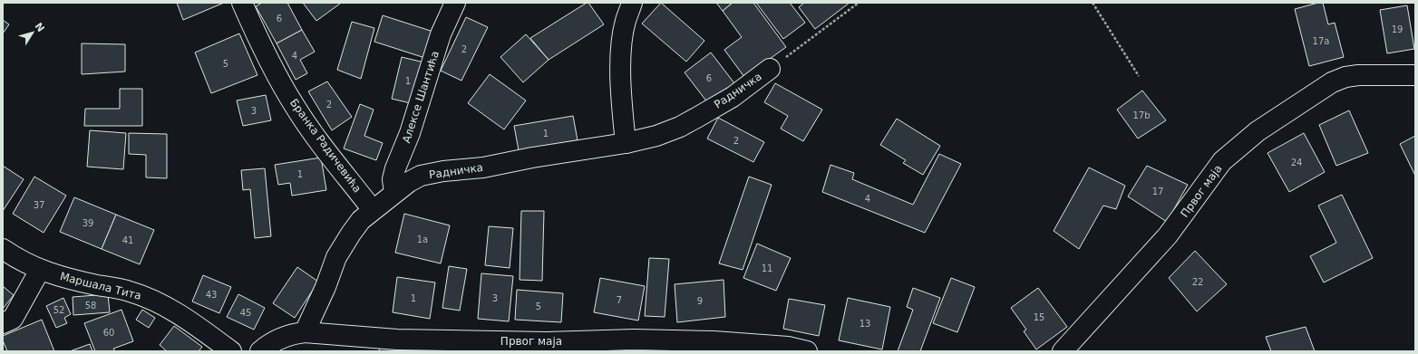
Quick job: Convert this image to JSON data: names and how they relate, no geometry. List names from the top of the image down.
{
  "streets": {
    "street": [
      "Радничка",
      "Алексе Шантића",
      "Бранка Радичевића",
      "Првог маја",
      "Маршала Тита"
    ]
  },
  "crossings": [
    ["Радничка", "Алексе Шантића"],
    ["Радничка", "Бранка Радичевића"],
    ["Радничка", "Првог маја"]
  ],
  "house_numbers": [
    "6",
    "19",
    "17a",
    "2",
    "4",
    "5",
    "6",
    "1",
    "2",
    "3",
    "17b",
    "1",
    "2",
    "24",
    "1",
    "17",
    "4",
    "37",
    "39",
    "1a",
    "41",
    "11",
    "22",
    "43",
    "1",
    "3",
    "7",
    "9",
    "58",
    "5",
    "52",
    "45",
    "15",
    "13",
    "60"
  ],
  "north": "top right"
}
